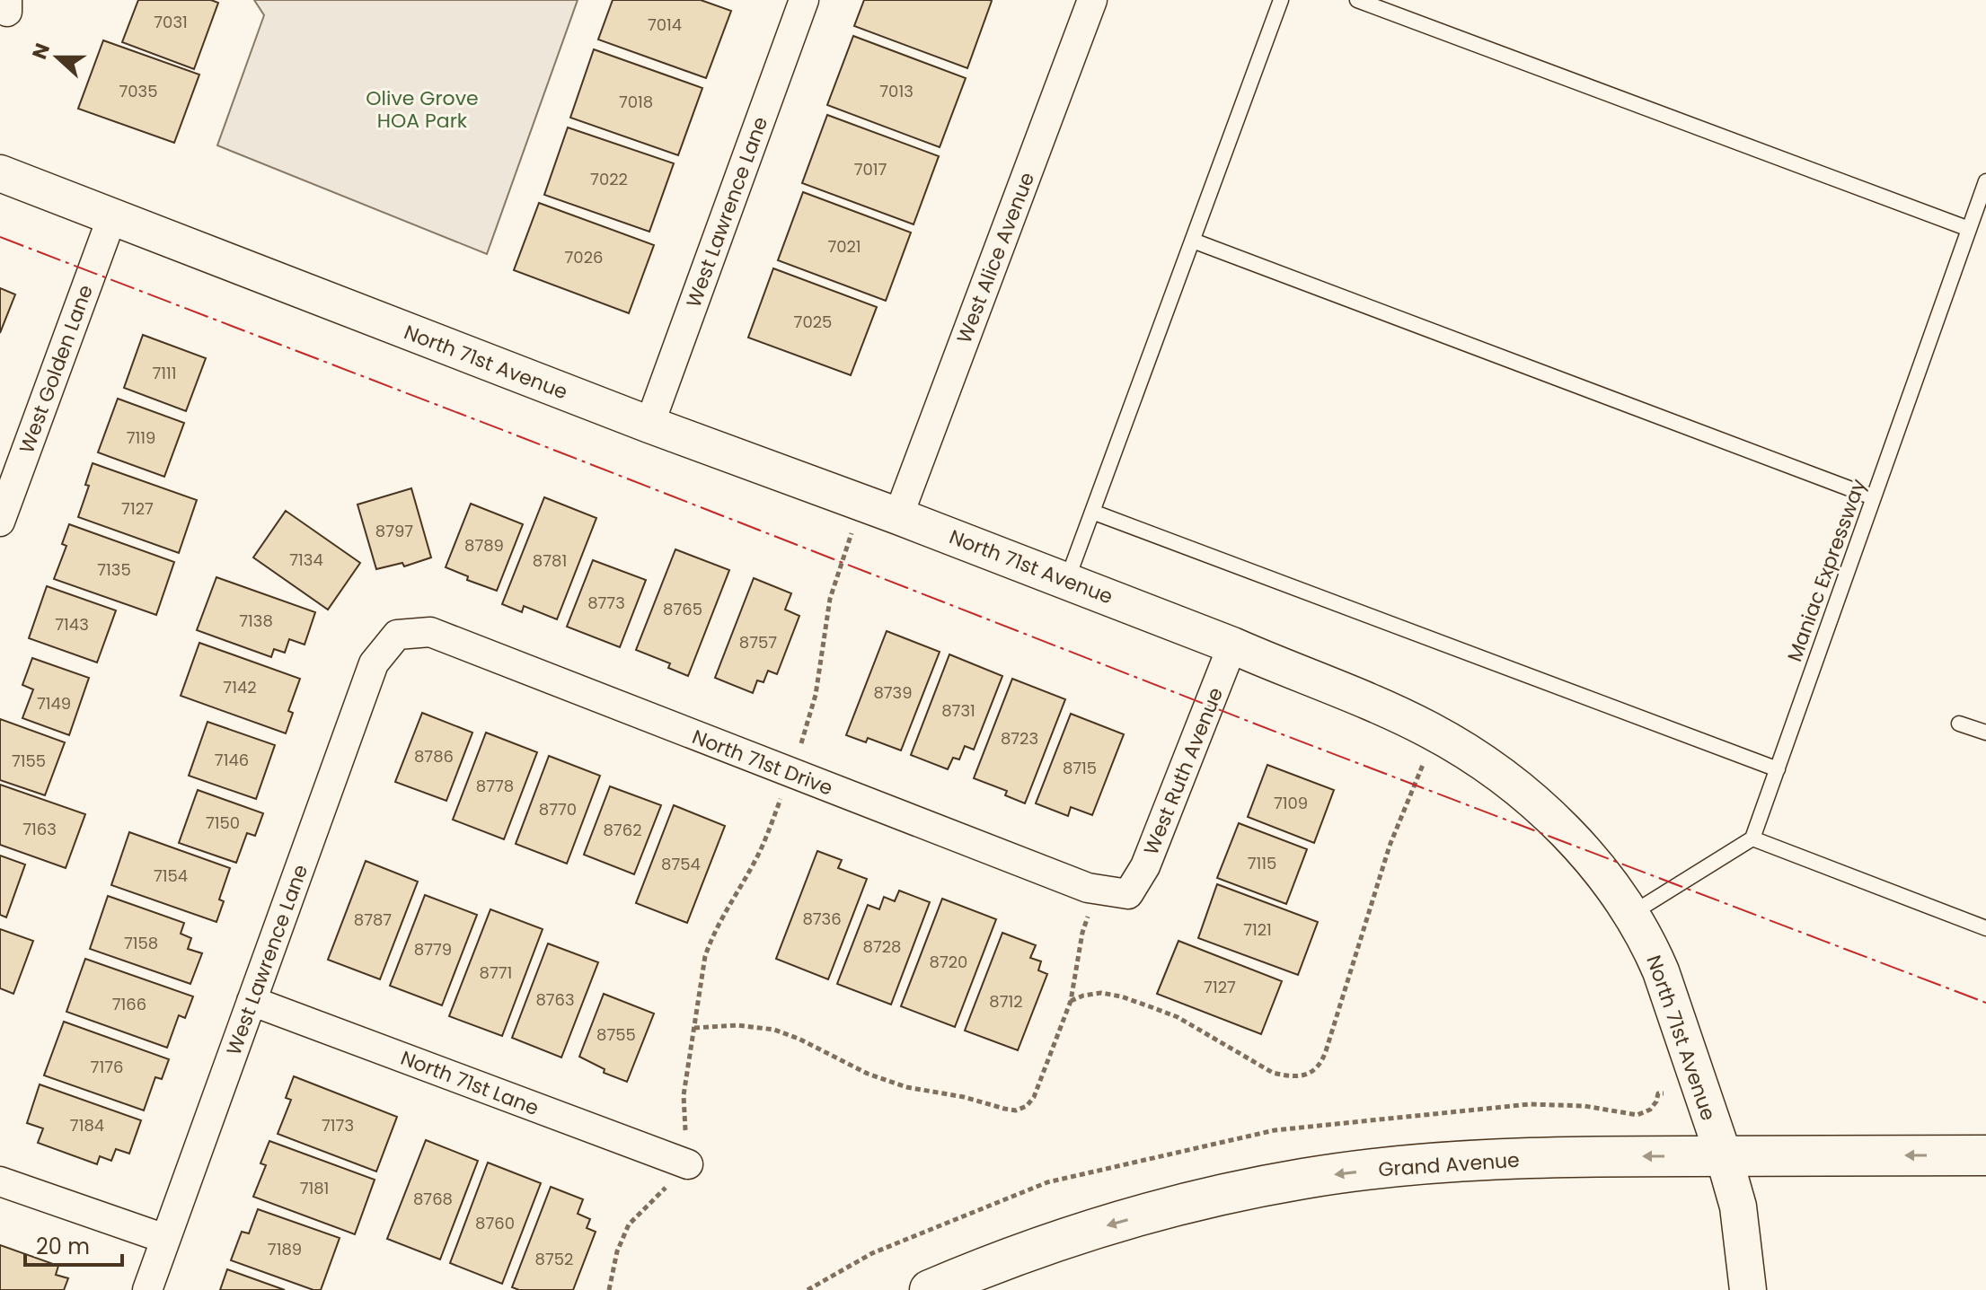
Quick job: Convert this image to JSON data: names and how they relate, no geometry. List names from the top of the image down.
{
  "streets": {
    "highway": ["Grand Avenue"],
    "street": [
      "West Lawrence Lane",
      "West Alice Avenue",
      "North 71st Avenue",
      "West Golden Lane",
      "North 71st Drive",
      "West Ruth Avenue",
      "North 71st Lane"
    ],
    "lane": ["Maniac Expressway"]
  },
  "crossings": [
    ["West Lawrence Lane", "North 71st Avenue"],
    ["West Lawrence Lane", "North 71st Drive"],
    ["West Lawrence Lane", "North 71st Lane"],
    ["West Alice Avenue", "North 71st Avenue"],
    ["North 71st Avenue", "West Golden Lane"],
    ["North 71st Avenue", "West Ruth Avenue"],
    ["North 71st Avenue", "Grand Avenue"],
    ["North 71st Drive", "West Ruth Avenue"]
  ],
  "one_way": ["Grand Avenue"],
  "parks": ["Olive Grove HOA Park"],
  "house_numbers": [
    "7031",
    "7014",
    "7035",
    "7013",
    "7018",
    "7017",
    "7022",
    "7021",
    "7026",
    "7025",
    "7111",
    "7119",
    "7127",
    "8797",
    "8789",
    "7134",
    "8781",
    "7135",
    "8773",
    "8765",
    "7138",
    "7143",
    "8757",
    "7142",
    "8739",
    "7149",
    "8731",
    "8723",
    "8786",
    "7146",
    "7155",
    "8715",
    "8778",
    "7109",
    "8770",
    "7150",
    "7163",
    "8762",
    "7115",
    "8754",
    "7154",
    "8736",
    "8787",
    "7121",
    "7158",
    "8728",
    "8779",
    "8720",
    "8771",
    "7127",
    "8763",
    "8712",
    "7166",
    "8755",
    "7176",
    "7184",
    "7173",
    "7181",
    "8768",
    "8760",
    "7189",
    "8752"
  ],
  "scale_bar": "20 m",
  "north": "left"
}
